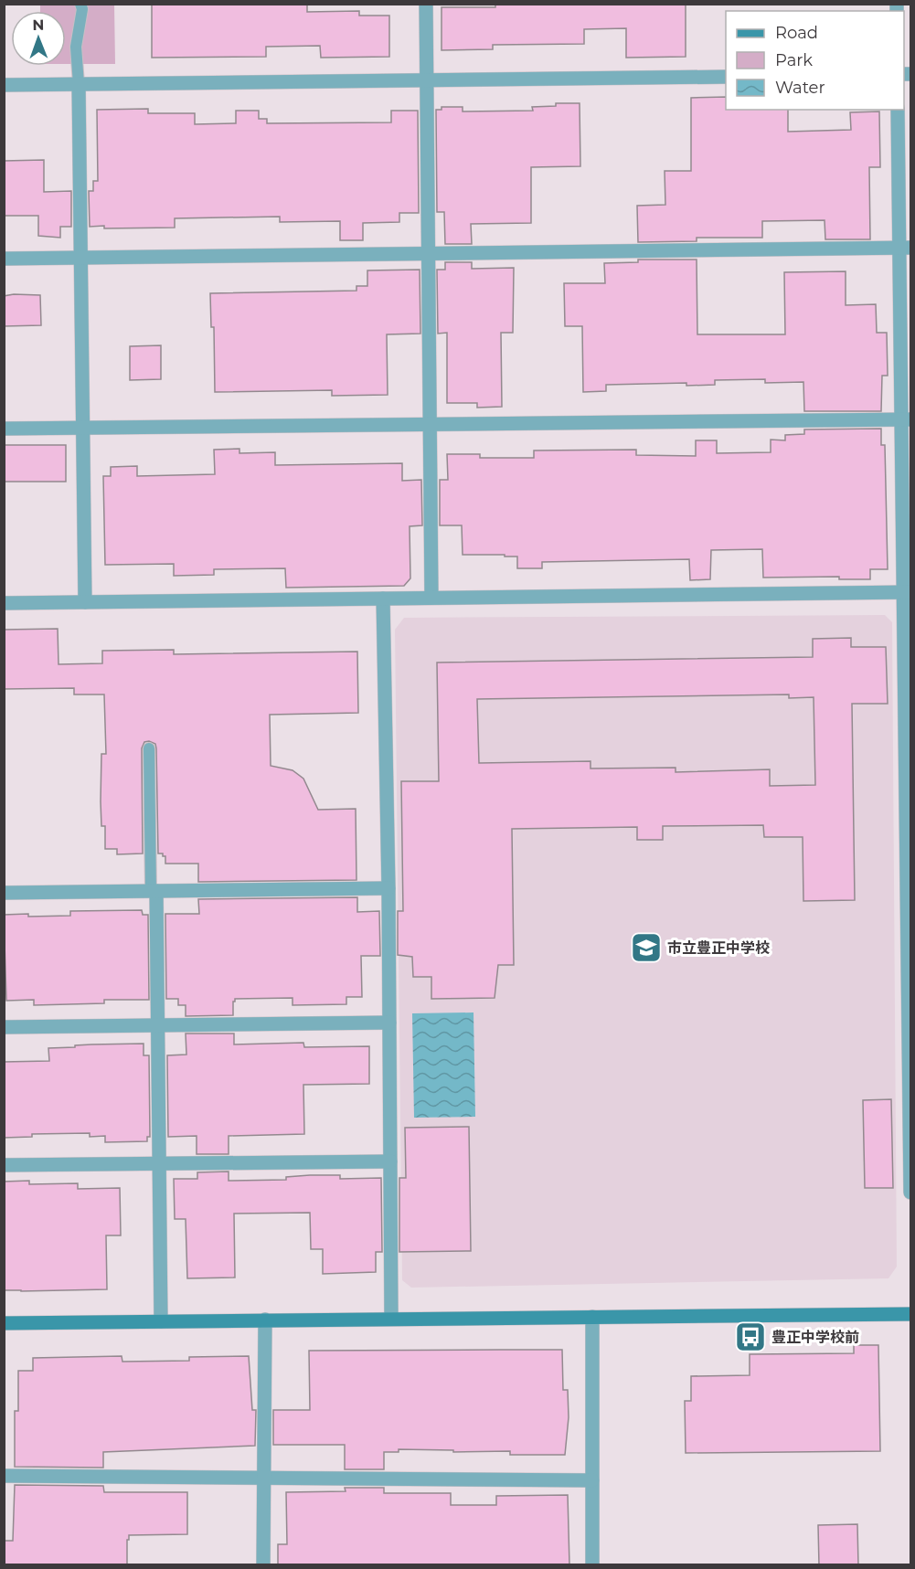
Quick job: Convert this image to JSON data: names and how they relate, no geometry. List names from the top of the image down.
{
  "places": {
    "school or university": ["市立豊正中学校"],
    "bus stop": ["豊正中学校前"]
  },
  "legend": ["Road", "Park", "Water"],
  "north": "top"
}
